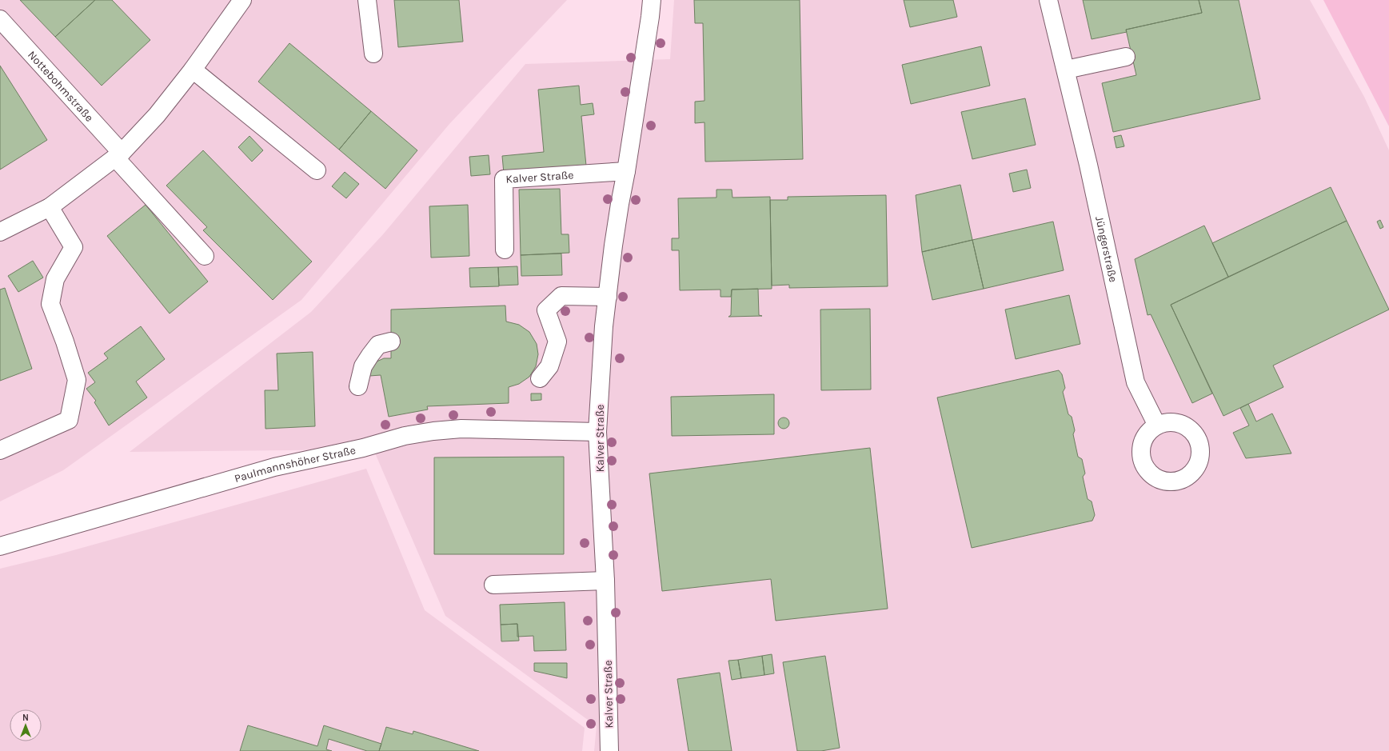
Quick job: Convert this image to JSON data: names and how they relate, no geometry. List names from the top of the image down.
{
  "streets": {
    "street": [
      "Nottebohmstraße",
      "Kalver Straße",
      "Jüngerstraße",
      "Paulmannshöher Straße"
    ]
  },
  "crossings": [
    ["Kalver Straße", "Paulmannshöher Straße"]
  ],
  "north": "top"
}
